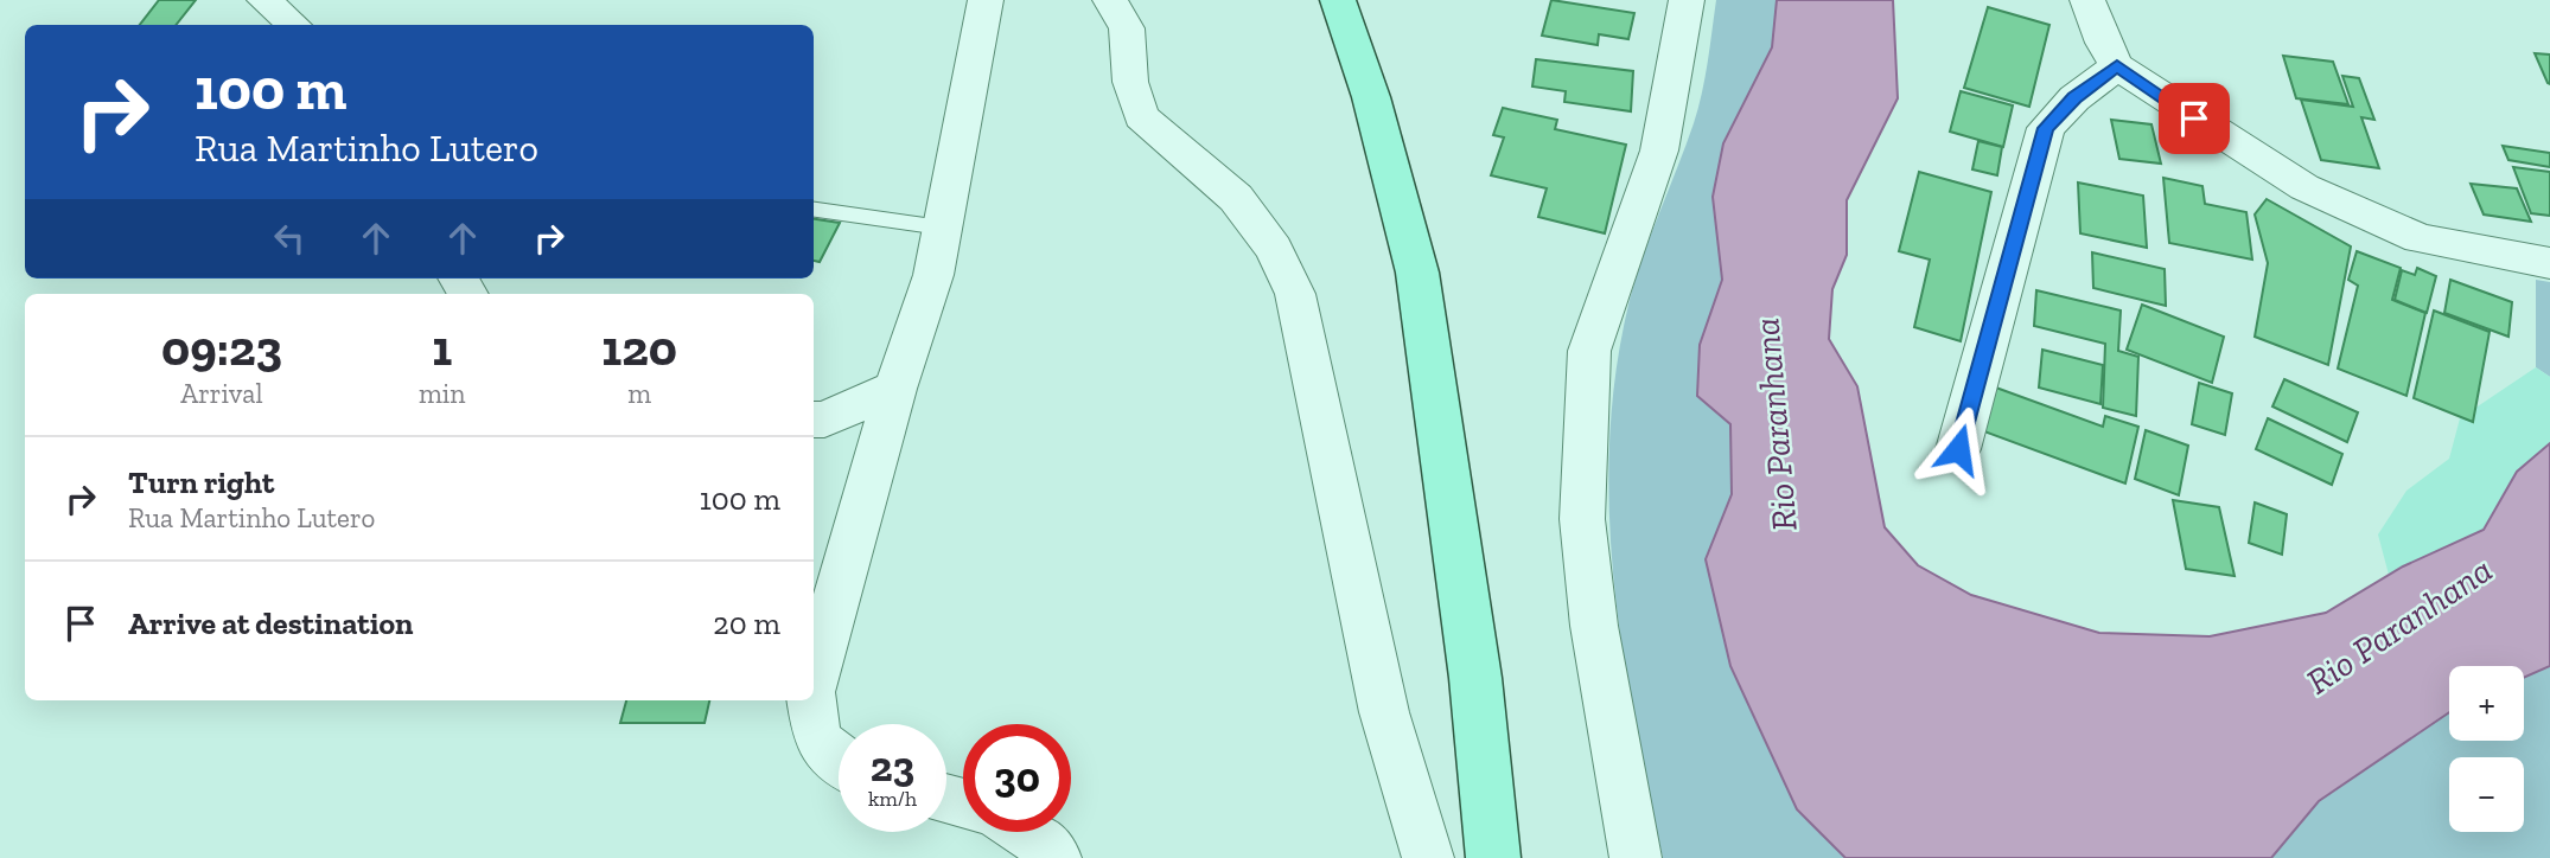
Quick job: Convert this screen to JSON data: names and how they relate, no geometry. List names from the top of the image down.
{
  "water": ["Rio Paranhana"],
  "page": {
    "turn": ["100 m", "Rua Martinho Lutero"],
    "eta": [
      "09:23",
      "Arrival",
      "1",
      "min",
      "120",
      "m"
    ],
    "list": [
      {
        "name": "Turn right",
        "note": "Rua Martinho Lutero",
        "value": "100 m"
      },
      {
        "name": "Arrive at destination",
        "value": "20 m"
      }
    ],
    "map_buttons": ["+", "−"],
    "speed": "23 km/h",
    "limit": "30"
  }
}
